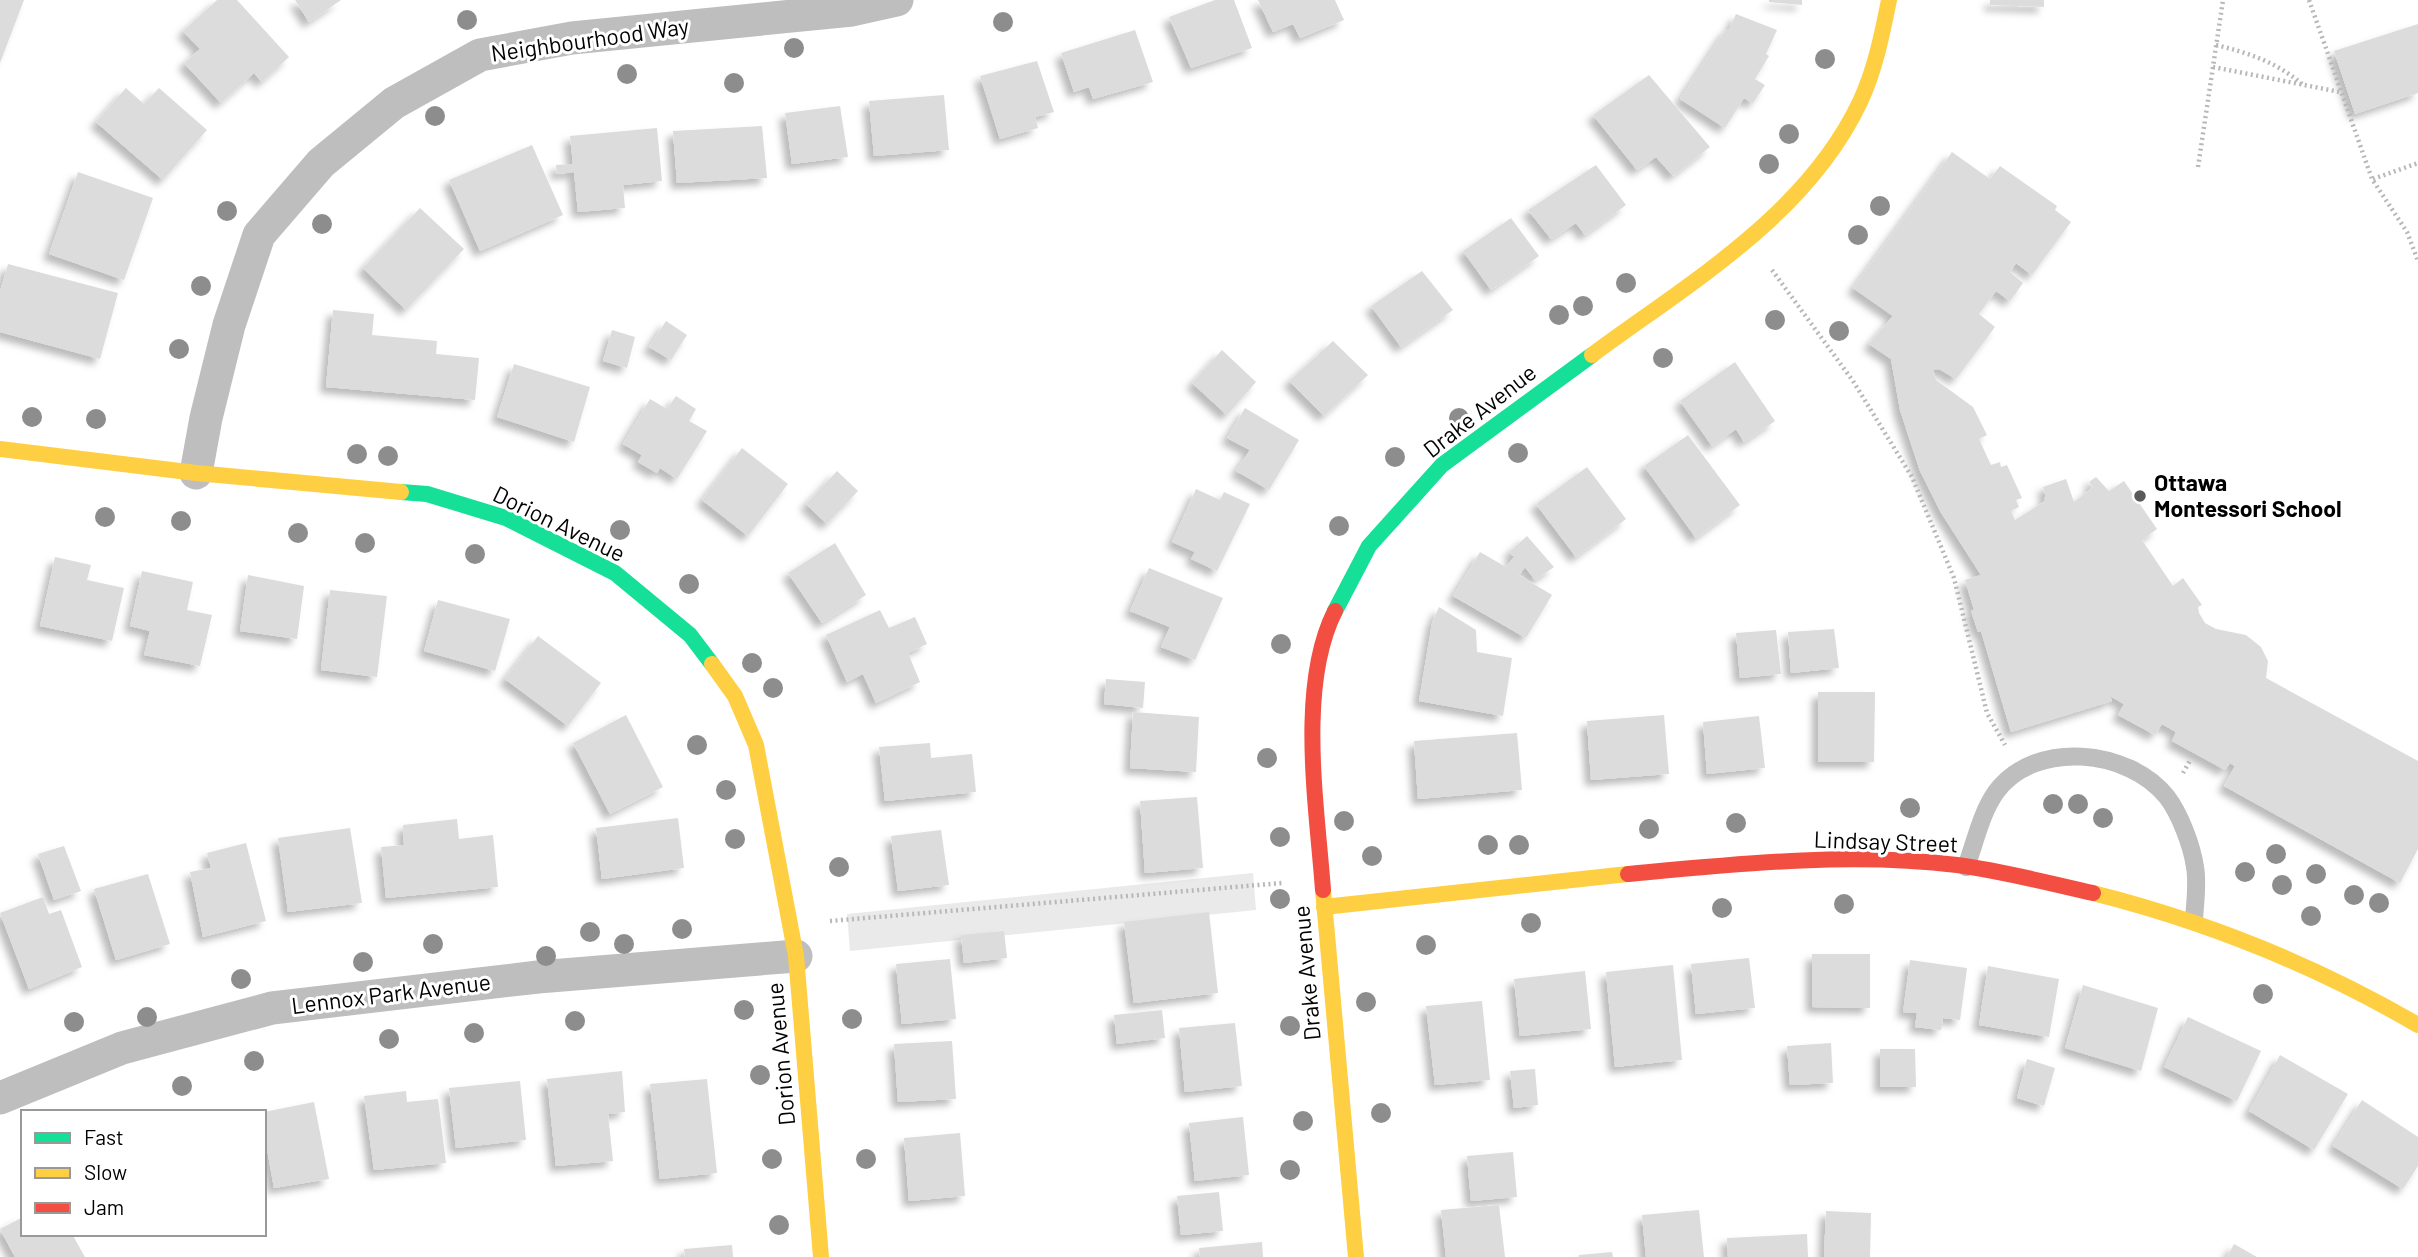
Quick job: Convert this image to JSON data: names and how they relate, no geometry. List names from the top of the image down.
{
  "streets": {
    "street": [
      "Neighbourhood Way",
      "Drake Avenue",
      "Dorion Avenue",
      "Lindsay Street",
      "Lennox Park Avenue"
    ]
  },
  "crossings": [
    ["Neighbourhood Way", "Dorion Avenue"],
    ["Drake Avenue", "Lindsay Street"],
    ["Dorion Avenue", "Lennox Park Avenue"]
  ],
  "places": ["Ottawa Montessori School"],
  "legend": ["Fast", "Slow", "Jam"]
}
